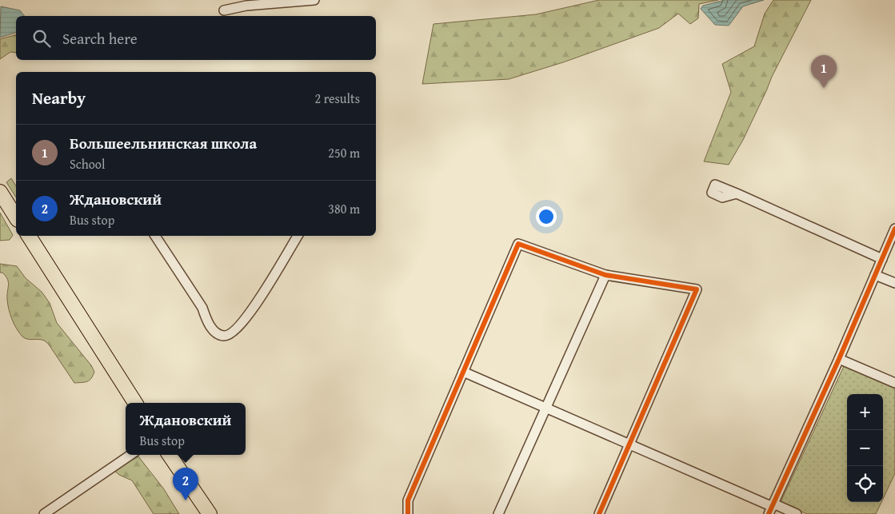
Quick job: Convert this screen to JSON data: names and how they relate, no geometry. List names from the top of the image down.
{
  "page": {
    "search": "Search here",
    "pins": ["1", "2"],
    "heading": ["Nearby", "2 results"],
    "list": [
      {
        "mark": "1",
        "name": "Большеельнинская школа",
        "note": "School",
        "value": "250 m"
      },
      {
        "mark": "2",
        "name": "Ждановский",
        "note": "Bus stop",
        "value": "380 m"
      }
    ],
    "map_buttons": ["+", "−"],
    "popup": ["Ждановский", "Bus stop"]
  }
}
